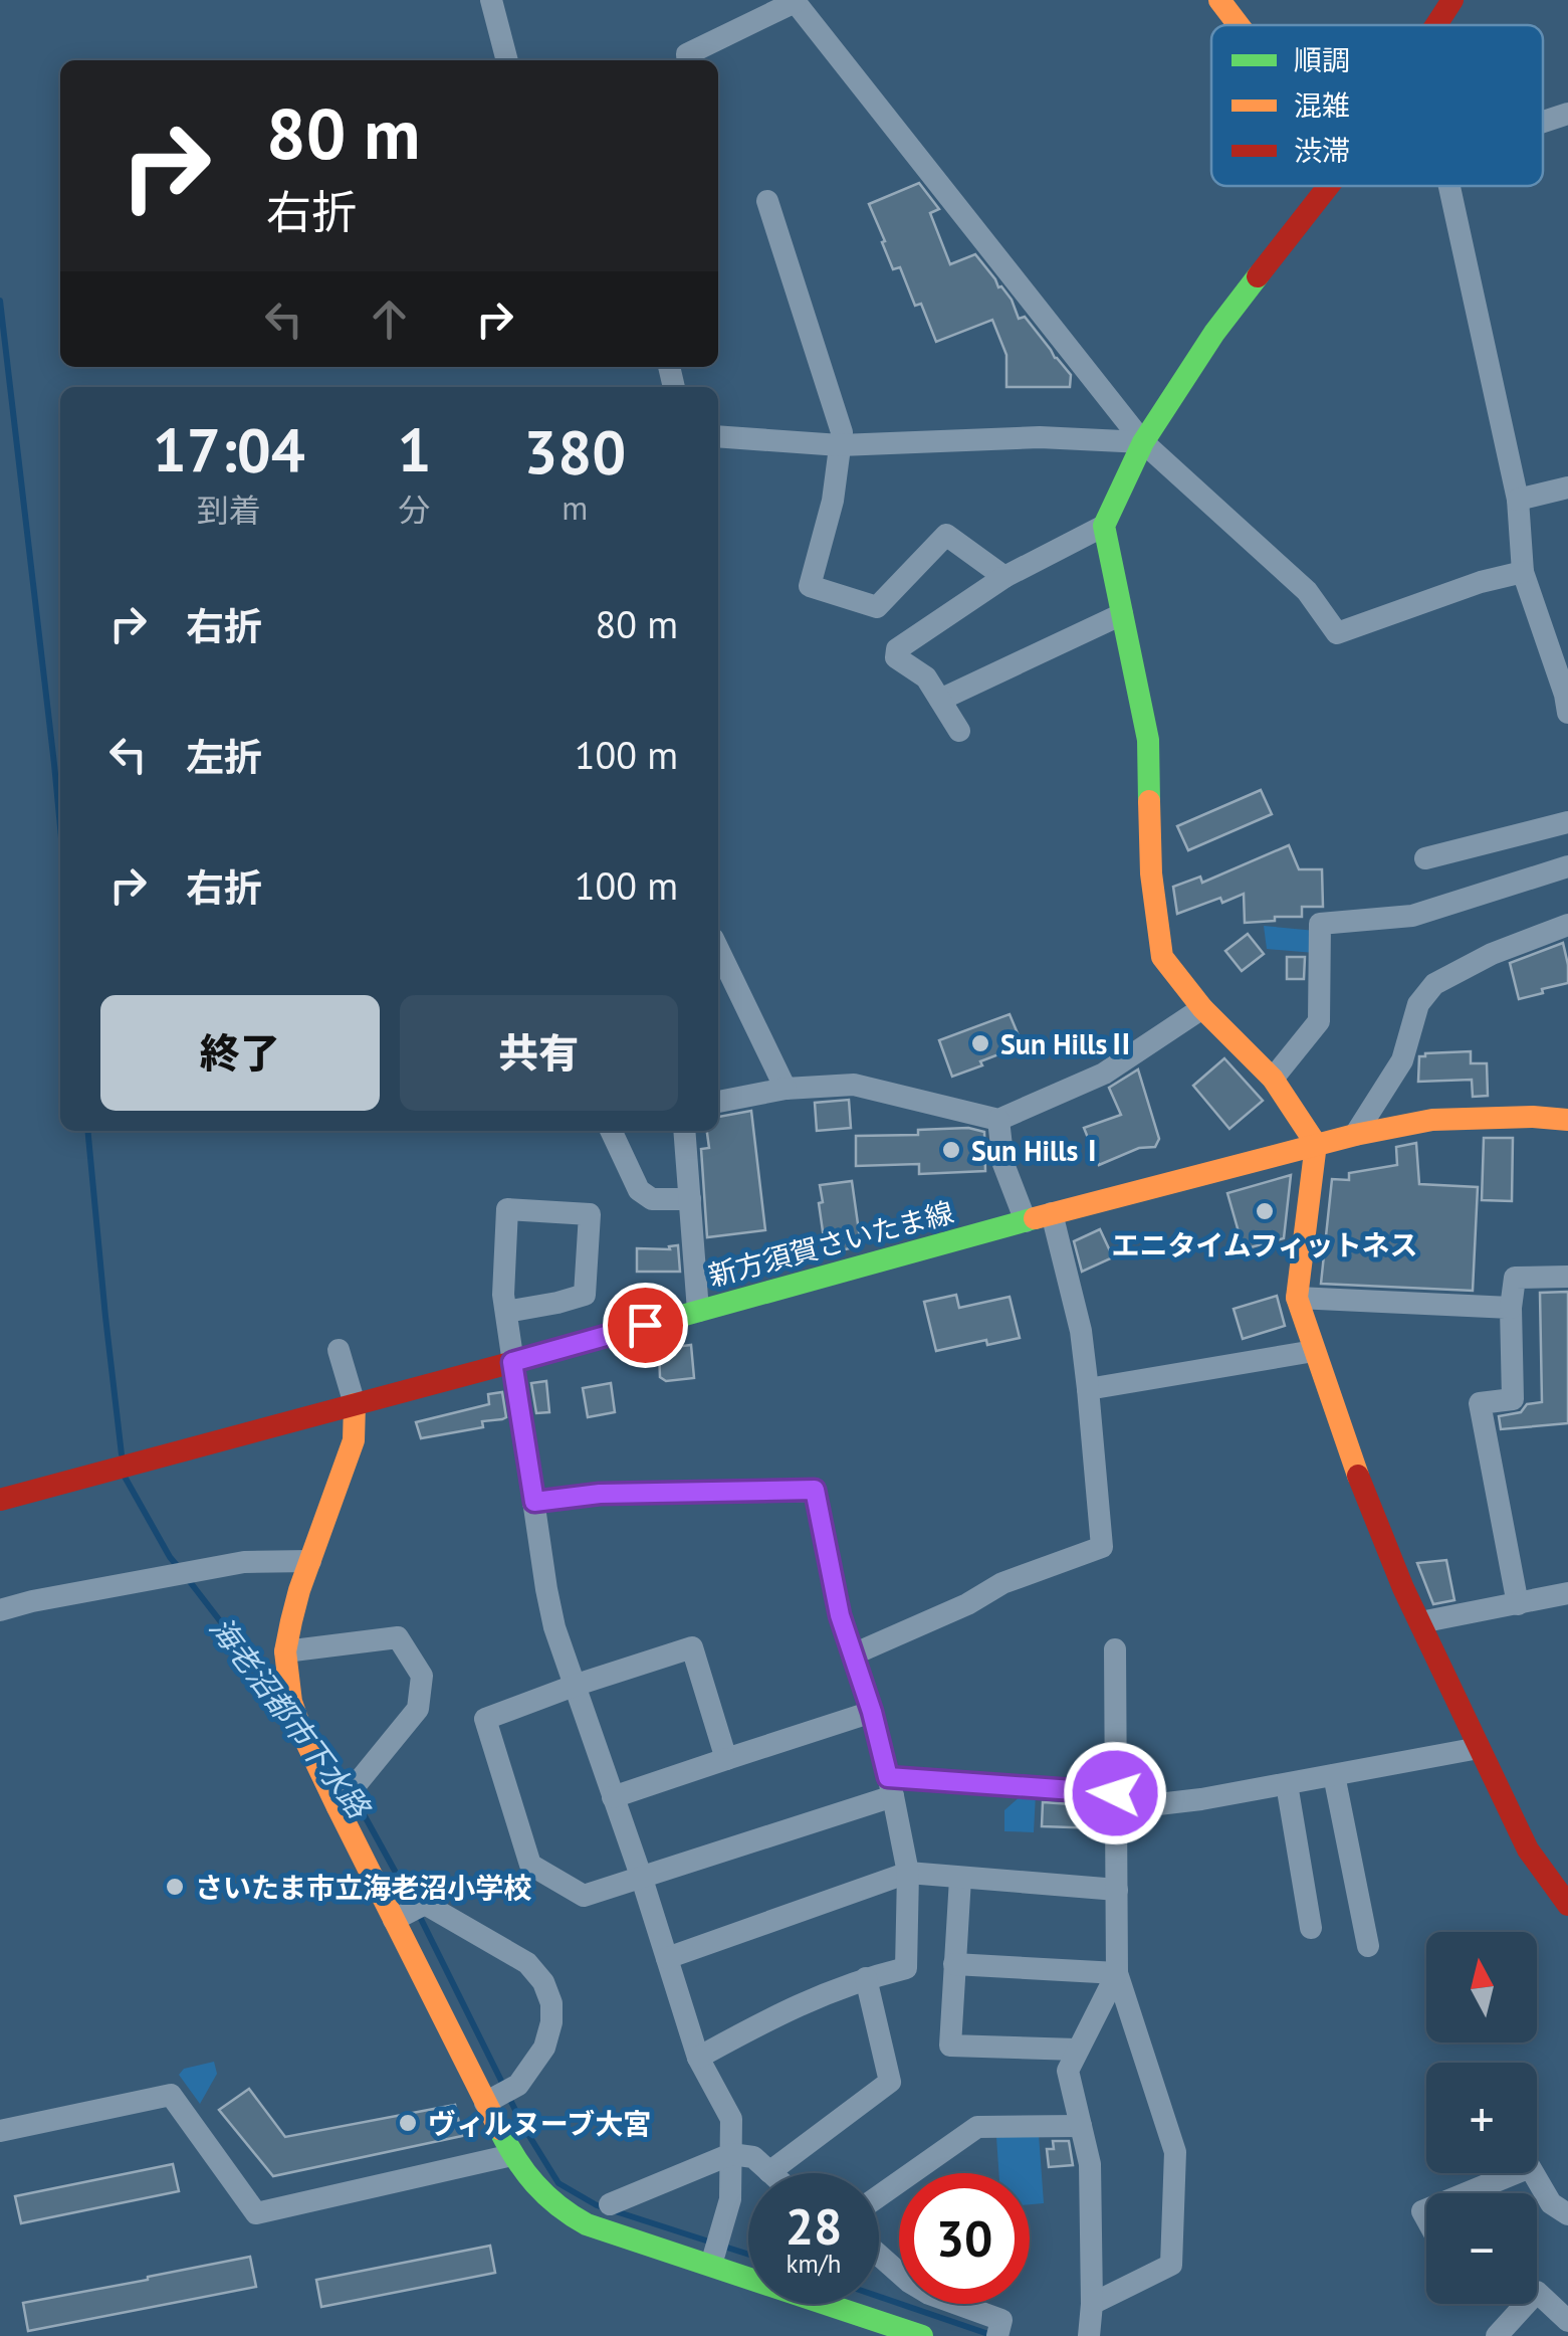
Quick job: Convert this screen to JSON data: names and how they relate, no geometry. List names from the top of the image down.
{
  "streets": {
    "street": ["新方須賀さいたま線"]
  },
  "water": ["海老沼都市下水路"],
  "places": [
    "Sun HillsⅡ",
    "Sun HillsⅠ",
    "エニタイムフィットネス",
    "さいたま市立海老沼小学校",
    "ヴィルヌーブ大宮"
  ],
  "legend": ["順調", "混雑", "渋滞"],
  "north": "top",
  "page": {
    "turn": ["80 m", "右折"],
    "eta": [
      "17:04",
      "到着",
      "1",
      "分",
      "380",
      "m"
    ],
    "list": [
      {
        "name": "右折",
        "value": "80 m"
      },
      {
        "name": "左折",
        "value": "100 m"
      },
      {
        "name": "右折",
        "value": "100 m"
      }
    ],
    "buttons": ["終了", "共有"],
    "map_buttons": ["+", "−"],
    "speed": "28 km/h",
    "limit": "30"
  }
}
